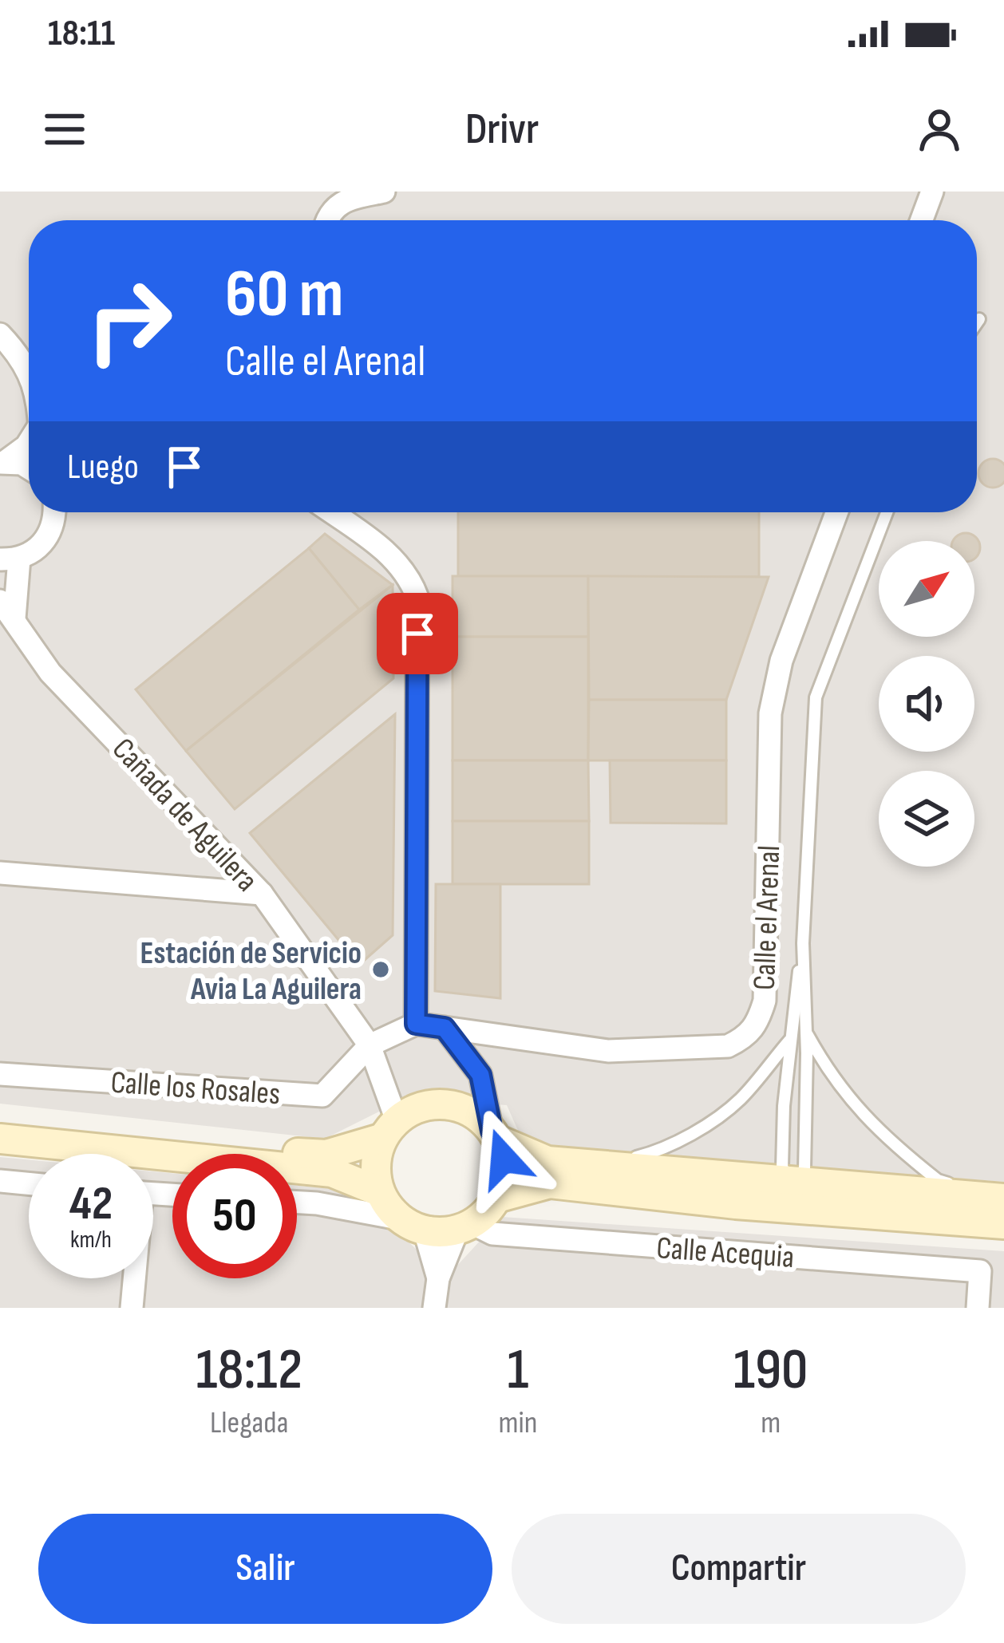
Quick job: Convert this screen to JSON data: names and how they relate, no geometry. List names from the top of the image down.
{
  "streets": {
    "street": [
      "Cañada de Aguilera",
      "Calle el Arenal",
      "Calle los Rosales",
      "Calle Acequia"
    ]
  },
  "crossings": [
    ["Cañada de Aguilera", "Calle los Rosales"],
    ["Cañada de Aguilera", "Calle Acequia"]
  ],
  "places": ["Estación de Servicio Avia La Aguilera"],
  "north": "top right",
  "page": {
    "status": "18:11",
    "header": "Drivr",
    "turn": ["60 m", "Calle el Arenal"],
    "then": "Luego",
    "speed": "42 km/h",
    "limit": "50",
    "eta": [
      "18:12",
      "Llegada",
      "1",
      "min",
      "190",
      "m"
    ],
    "buttons": ["Salir", "Compartir"]
  }
}
